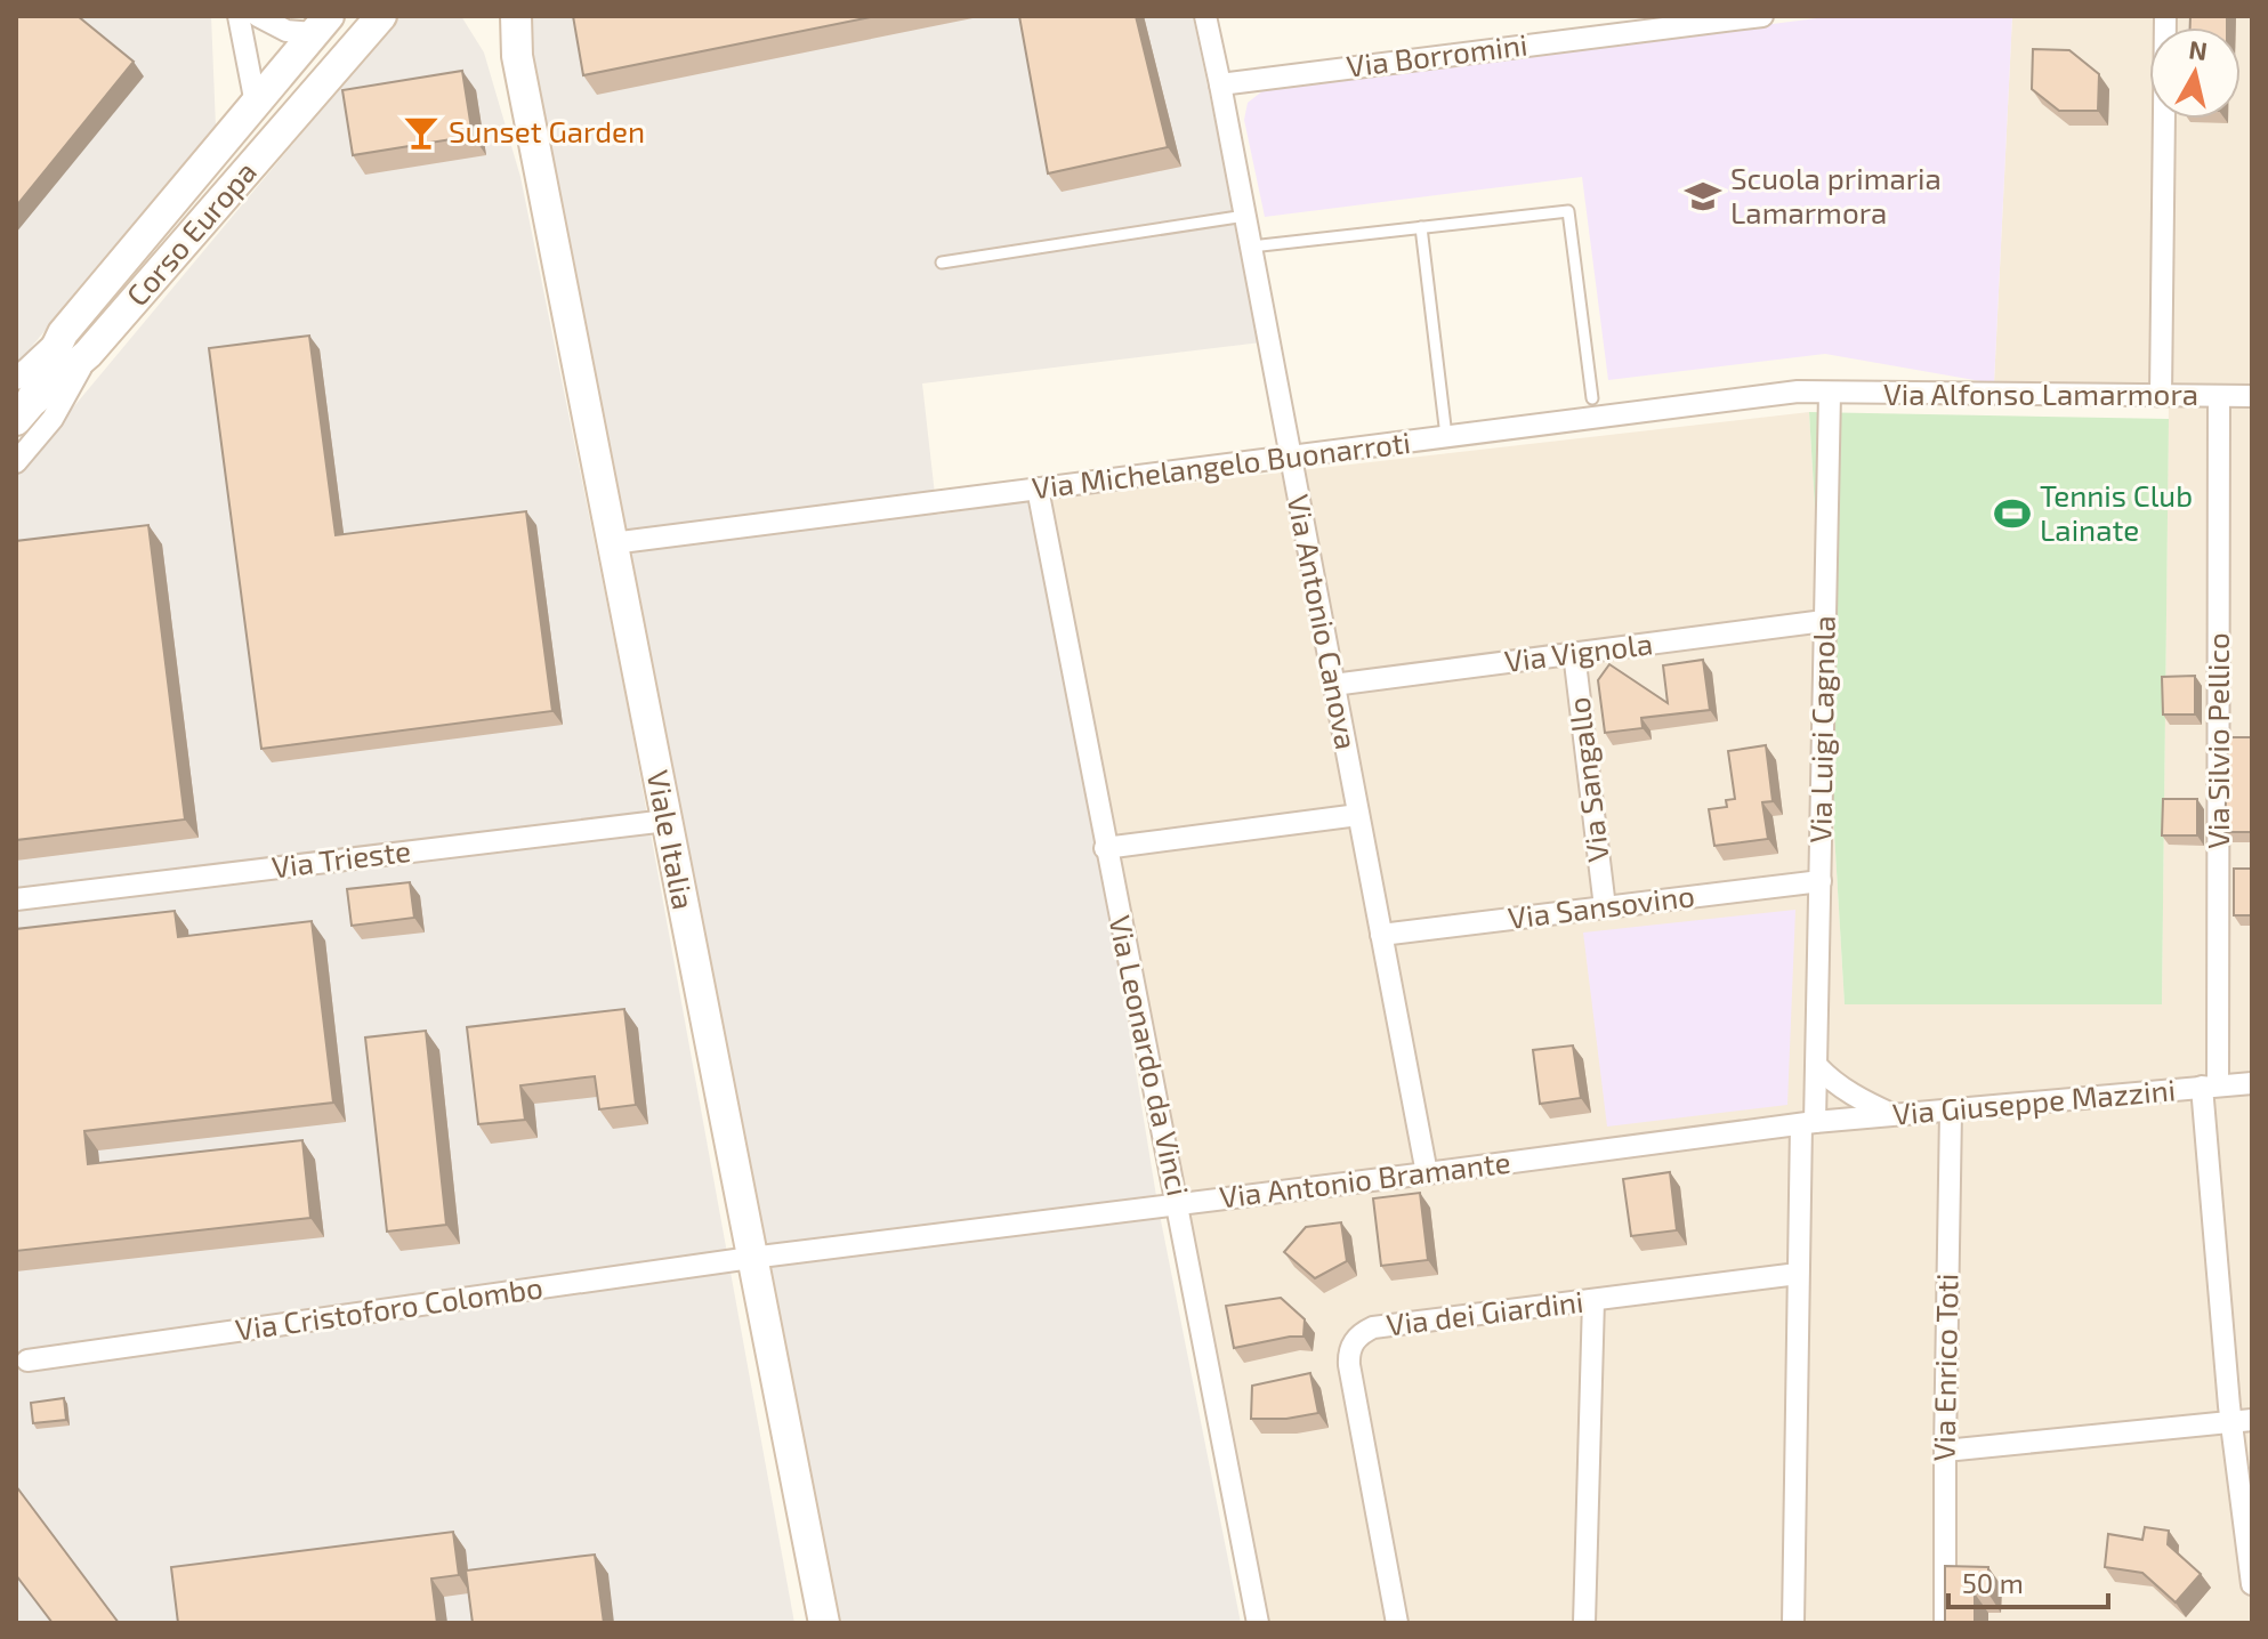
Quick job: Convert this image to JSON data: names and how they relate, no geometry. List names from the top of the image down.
{
  "streets": {
    "street": [
      "Via Borromini",
      "Corso Europa",
      "Via Alfonso Lamarmora",
      "Via Michelangelo Buonarroti",
      "Via Antonio Canova",
      "Via Vignola",
      "Via Luigi Cagnola",
      "Via Silvio Pellico",
      "Via Sangallo",
      "Viale Italia",
      "Via Trieste",
      "Via Sansovino",
      "Via Leonardo da Vinci",
      "Via Giuseppe Mazzini",
      "Via Antonio Bramante",
      "Via Cristoforo Colombo",
      "Via dei Giardini",
      "Via Enrico Toti"
    ]
  },
  "crossings": [
    ["Via Borromini", "Via Antonio Canova"],
    ["Via Alfonso Lamarmora", "Via Michelangelo Buonarroti"],
    ["Via Alfonso Lamarmora", "Via Luigi Cagnola"],
    ["Via Alfonso Lamarmora", "Via Silvio Pellico"],
    ["Via Michelangelo Buonarroti", "Via Antonio Canova"],
    ["Via Michelangelo Buonarroti", "Via Luigi Cagnola"],
    ["Via Michelangelo Buonarroti", "Viale Italia"],
    ["Via Michelangelo Buonarroti", "Via Leonardo da Vinci"],
    ["Via Antonio Canova", "Via Vignola"],
    ["Via Antonio Canova", "Via Sansovino"],
    ["Via Antonio Canova", "Via Antonio Bramante"],
    ["Via Vignola", "Via Luigi Cagnola"],
    ["Via Vignola", "Via Sangallo"],
    ["Via Luigi Cagnola", "Via Sansovino"],
    ["Via Luigi Cagnola", "Via Giuseppe Mazzini"],
    ["Via Luigi Cagnola", "Via Antonio Bramante"],
    ["Via Luigi Cagnola", "Via dei Giardini"],
    ["Via Silvio Pellico", "Via Giuseppe Mazzini"],
    ["Via Sangallo", "Via Sansovino"],
    ["Viale Italia", "Via Trieste"],
    ["Viale Italia", "Via Antonio Bramante"],
    ["Viale Italia", "Via Cristoforo Colombo"],
    ["Via Leonardo da Vinci", "Via Antonio Bramante"],
    ["Via Giuseppe Mazzini", "Via Antonio Bramante"],
    ["Via Giuseppe Mazzini", "Via Enrico Toti"],
    ["Via Antonio Bramante", "Via Cristoforo Colombo"]
  ],
  "places": {
    "bar": ["Sunset Garden"],
    "school or university": ["Scuola primaria Lamarmora"],
    "sports": ["Tennis Club Lainate"]
  },
  "scale_bar": "50 m",
  "north": "top"
}
